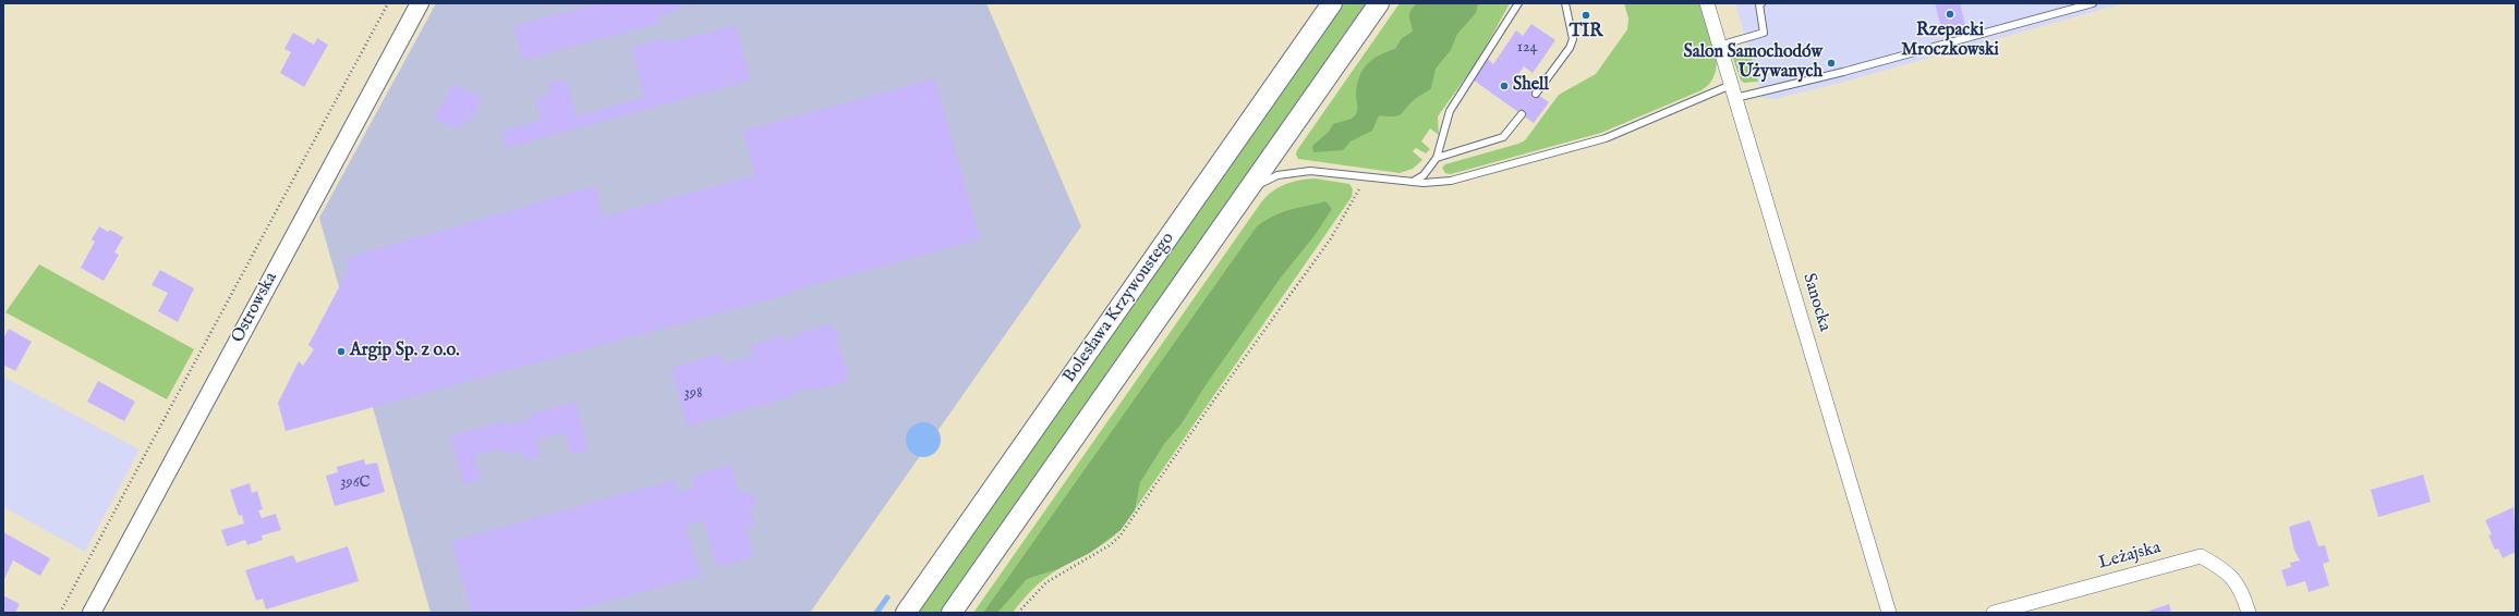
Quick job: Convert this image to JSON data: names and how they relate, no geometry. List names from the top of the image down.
{
  "streets": {
    "main road": ["Bolesława Krzywoustego"],
    "street": ["Sanocka", "Ostrowska", "Leżajska"]
  },
  "places": [
    "Rzepacki Mroczkowski",
    "TIR",
    "Salon Samochodów Używanych",
    "Shell",
    "Argip Sp. z o.o."
  ],
  "house_numbers": ["124", "398", "396C"]
}
